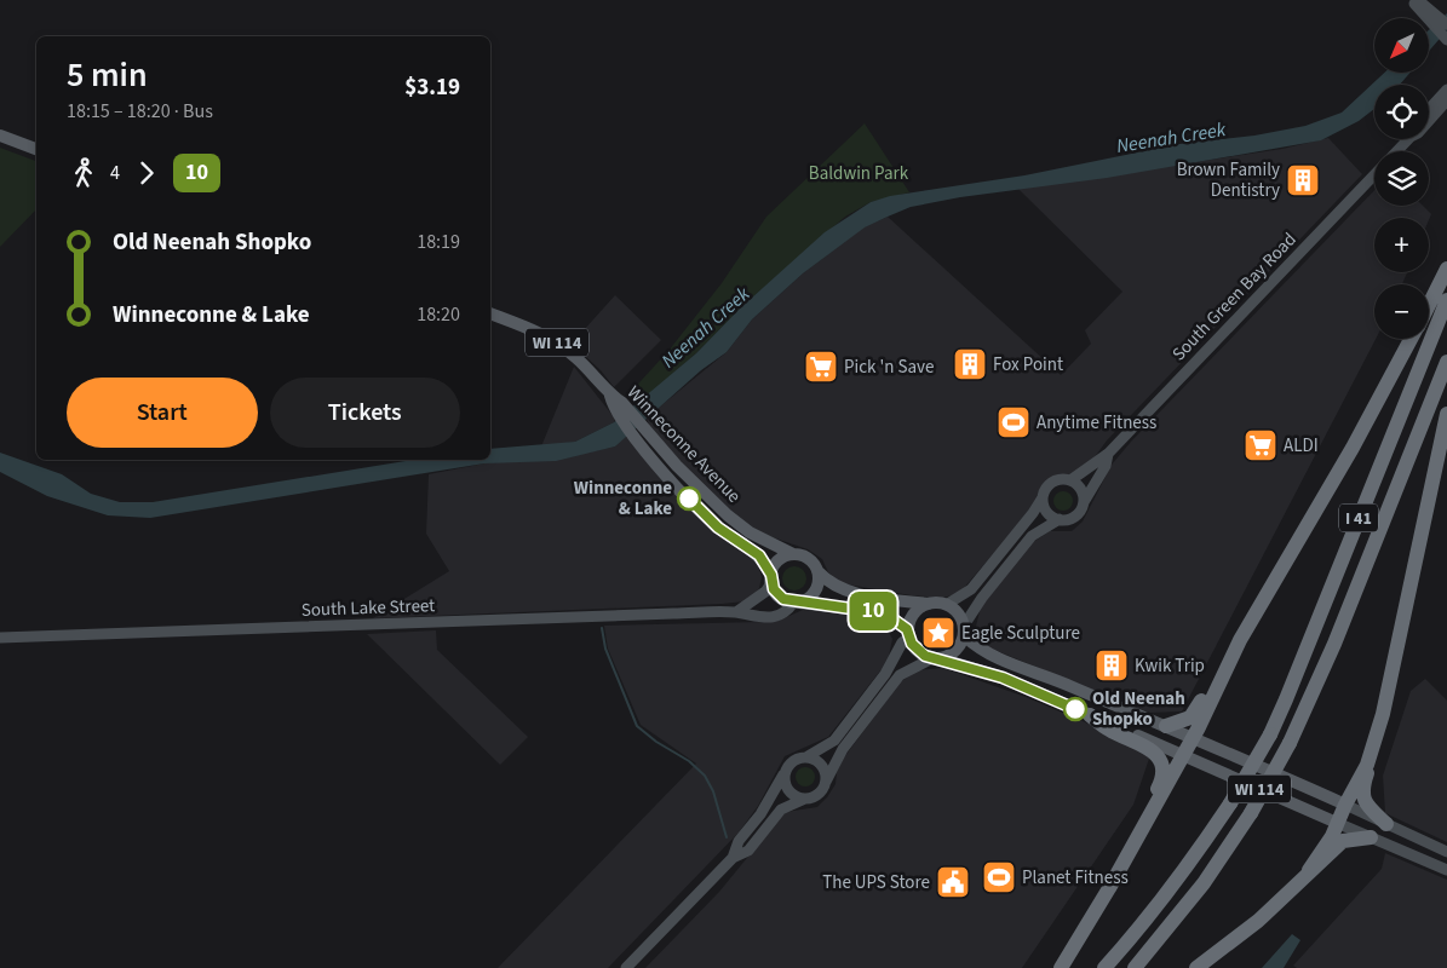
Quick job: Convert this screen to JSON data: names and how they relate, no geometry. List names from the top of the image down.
{
  "streets": {
    "highway": ["I 41"],
    "main road": [
      "South Green Bay Road",
      "WI 114",
      "Winneconne Avenue",
      "South Lake Street"
    ]
  },
  "crossings": [
    ["Winneconne Avenue", "South Lake Street"]
  ],
  "water": ["Neenah Creek"],
  "parks": ["Baldwin Park"],
  "places": {
    "building": ["Brown Family Dentistry", "Fox Point", "Kwik Trip"],
    "supermarket": ["Pick 'n Save", "ALDI"],
    "sports": ["Anytime Fitness", "Planet Fitness"],
    "other": ["Winneconne & Lake", "Old Neenah Shopko"],
    "place": ["Eagle Sculpture"],
    "public building": ["The UPS Store"]
  },
  "lines": ["bus line 10"],
  "north": "bottom left",
  "page": {
    "on_map": "10",
    "map_buttons": ["+", "−"],
    "heading": ["5 min", "18:15 – 18:20 · Bus", "$3.19"],
    "legs": ["4", "10"],
    "list": [
      {
        "name": "Old Neenah Shopko",
        "value": "18:19"
      },
      {
        "name": "Winneconne & Lake",
        "value": "18:20"
      }
    ],
    "buttons": ["Start", "Tickets"]
  }
}
